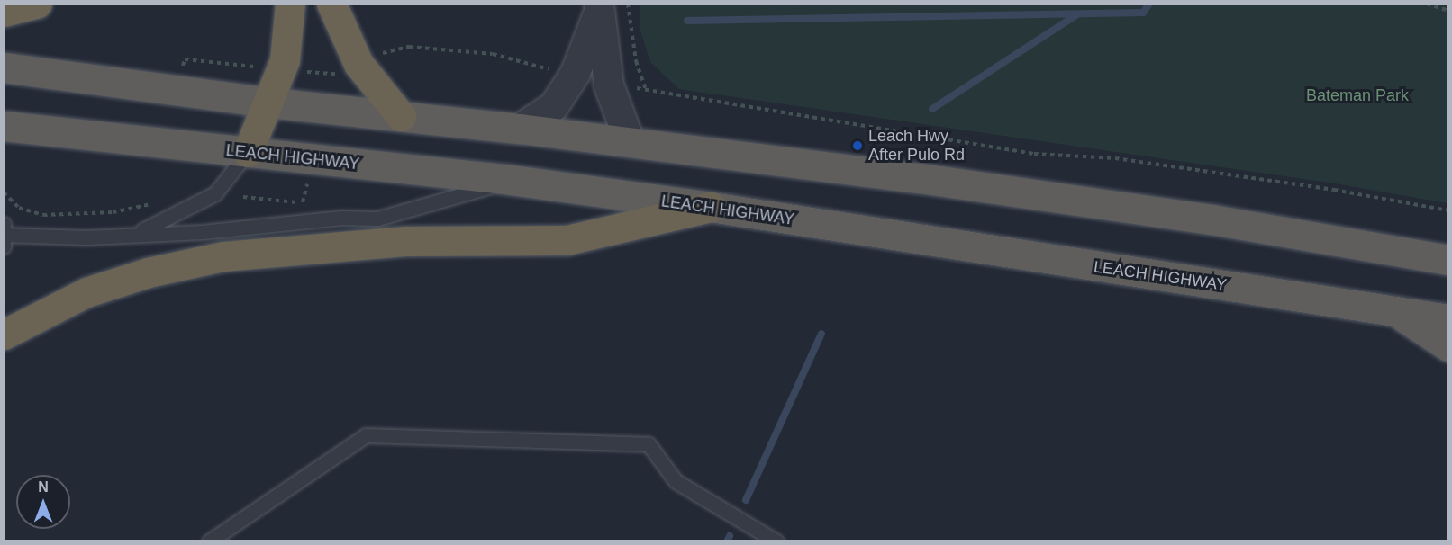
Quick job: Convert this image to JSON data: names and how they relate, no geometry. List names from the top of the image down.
{
  "streets": {
    "highway": ["LEACH HIGHWAY"]
  },
  "parks": ["Bateman Park"],
  "places": ["Leach Hwy After Pulo Rd"],
  "north": "top"
}
